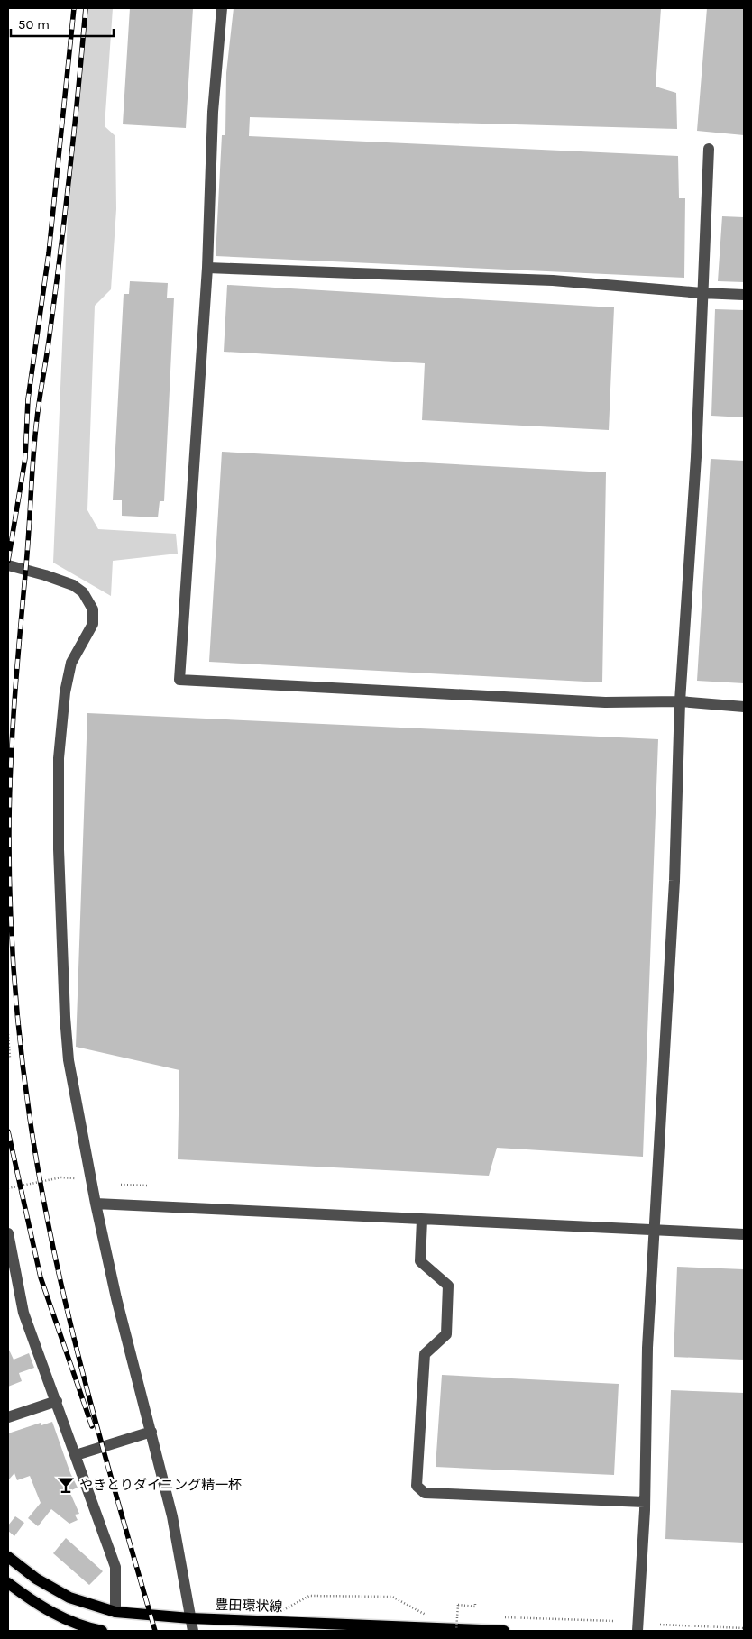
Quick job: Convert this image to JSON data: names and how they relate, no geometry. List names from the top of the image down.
{
  "streets": {
    "main road": ["豊田環状線"]
  },
  "places": {
    "bar": ["やきとりダイニング精一杯"]
  },
  "scale_bar": "50 m"
}
